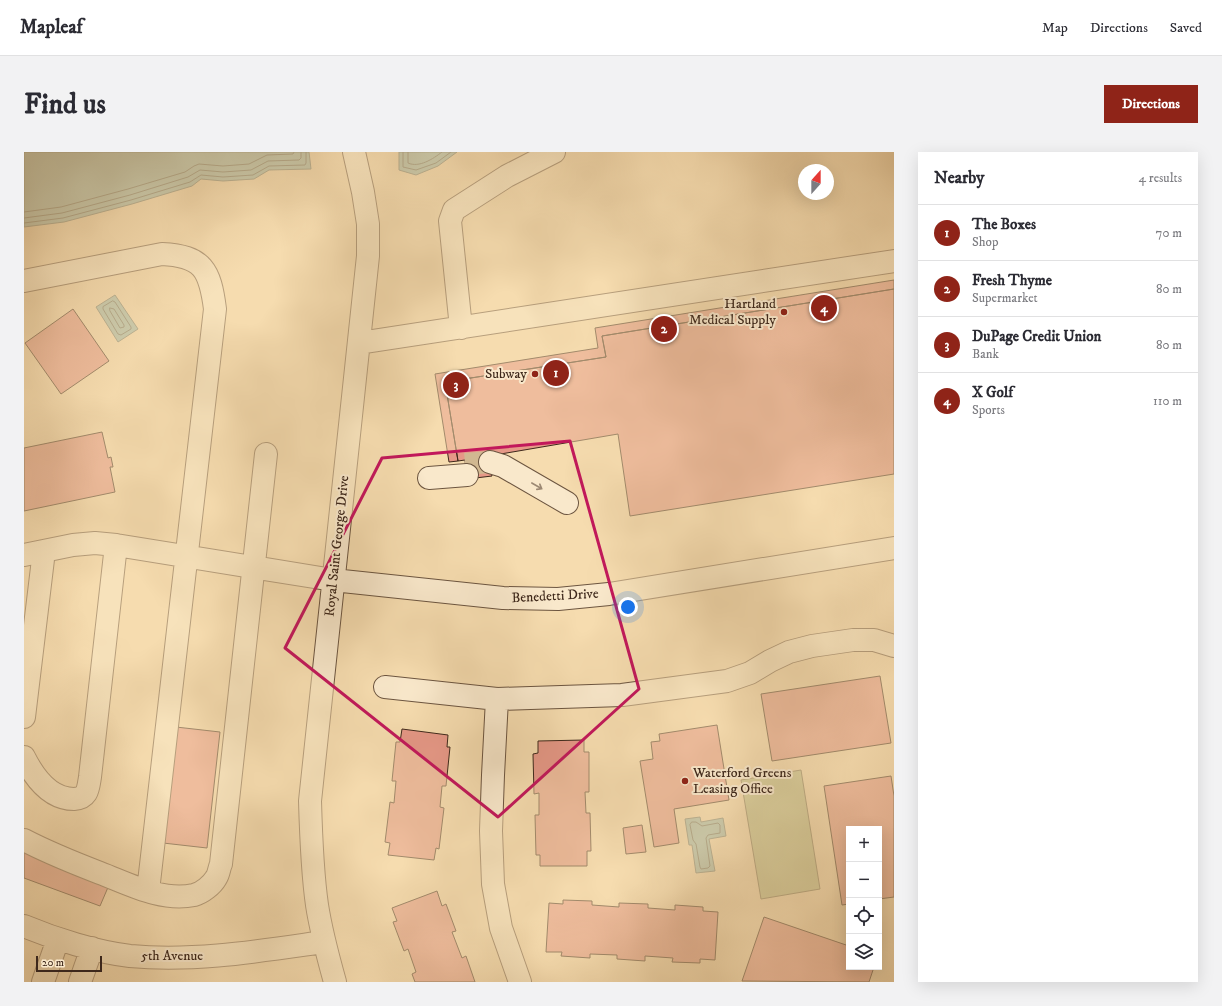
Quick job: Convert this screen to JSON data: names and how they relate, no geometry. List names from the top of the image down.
{
  "streets": {
    "street": ["Royal Saint George Drive", "Benedetti Drive", "5th Avenue"]
  },
  "crossings": [
    ["Royal Saint George Drive", "Benedetti Drive"],
    ["Royal Saint George Drive", "5th Avenue"]
  ],
  "places": ["Hartland Medical Supply", "Subway", "Waterford Greens Leasing Office"],
  "scale_bar": "20 m",
  "north": "top",
  "page": {
    "header": "Mapleaf",
    "nav": ["Map", "Directions", "Saved"],
    "buttons": "Directions",
    "title": "Find us",
    "heading": ["Nearby", "4 results"],
    "list": [
      {
        "mark": "1",
        "name": "The Boxes",
        "note": "Shop",
        "value": "70 m"
      },
      {
        "mark": "2",
        "name": "Fresh Thyme",
        "note": "Supermarket",
        "value": "80 m"
      },
      {
        "mark": "3",
        "name": "DuPage Credit Union",
        "note": "Bank",
        "value": "80 m"
      },
      {
        "mark": "4",
        "name": "X Golf",
        "note": "Sports",
        "value": "110 m"
      }
    ],
    "pins": [
      "4",
      "2",
      "1",
      "3"
    ],
    "map_buttons": ["+", "−"],
    "scale": "20 m"
  }
}
